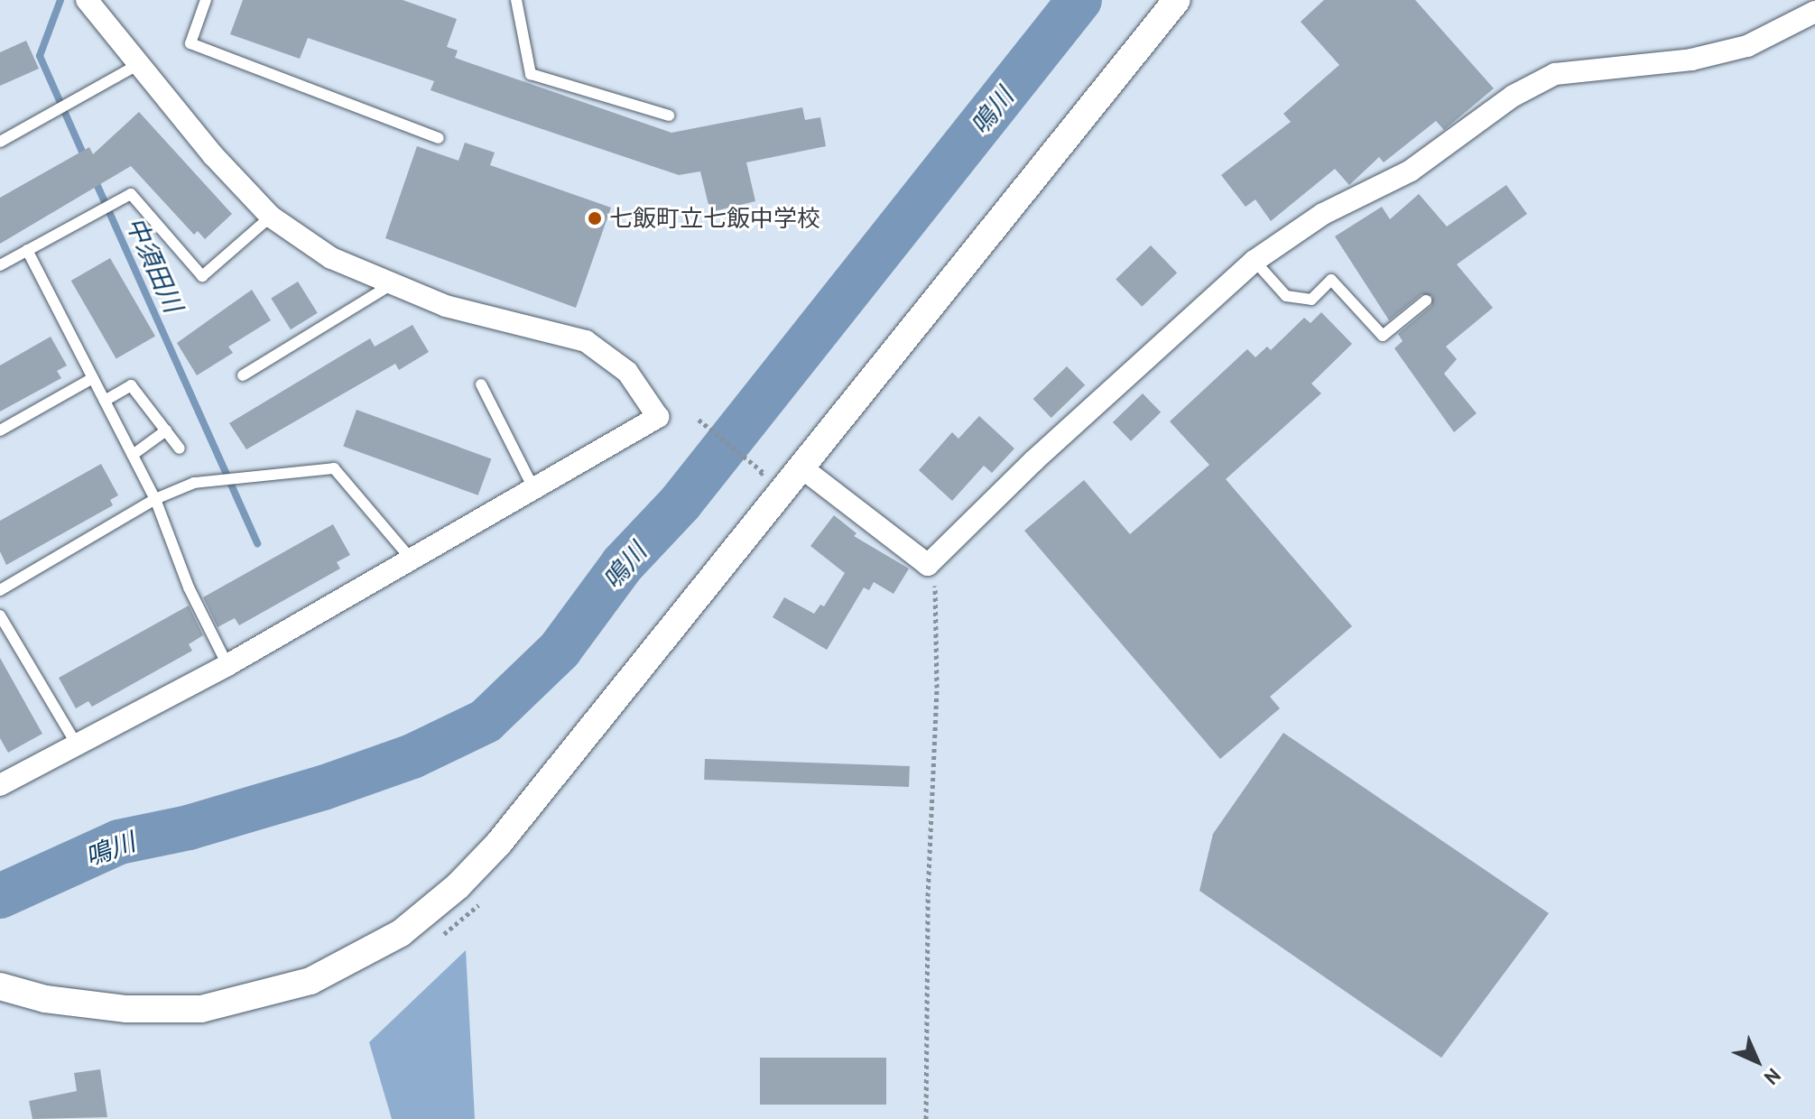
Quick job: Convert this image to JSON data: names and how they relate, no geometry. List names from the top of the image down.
{
  "water": ["鳴川", "中須田川"],
  "places": ["七飯町立七飯中学校"],
  "north": "bottom right"
}
